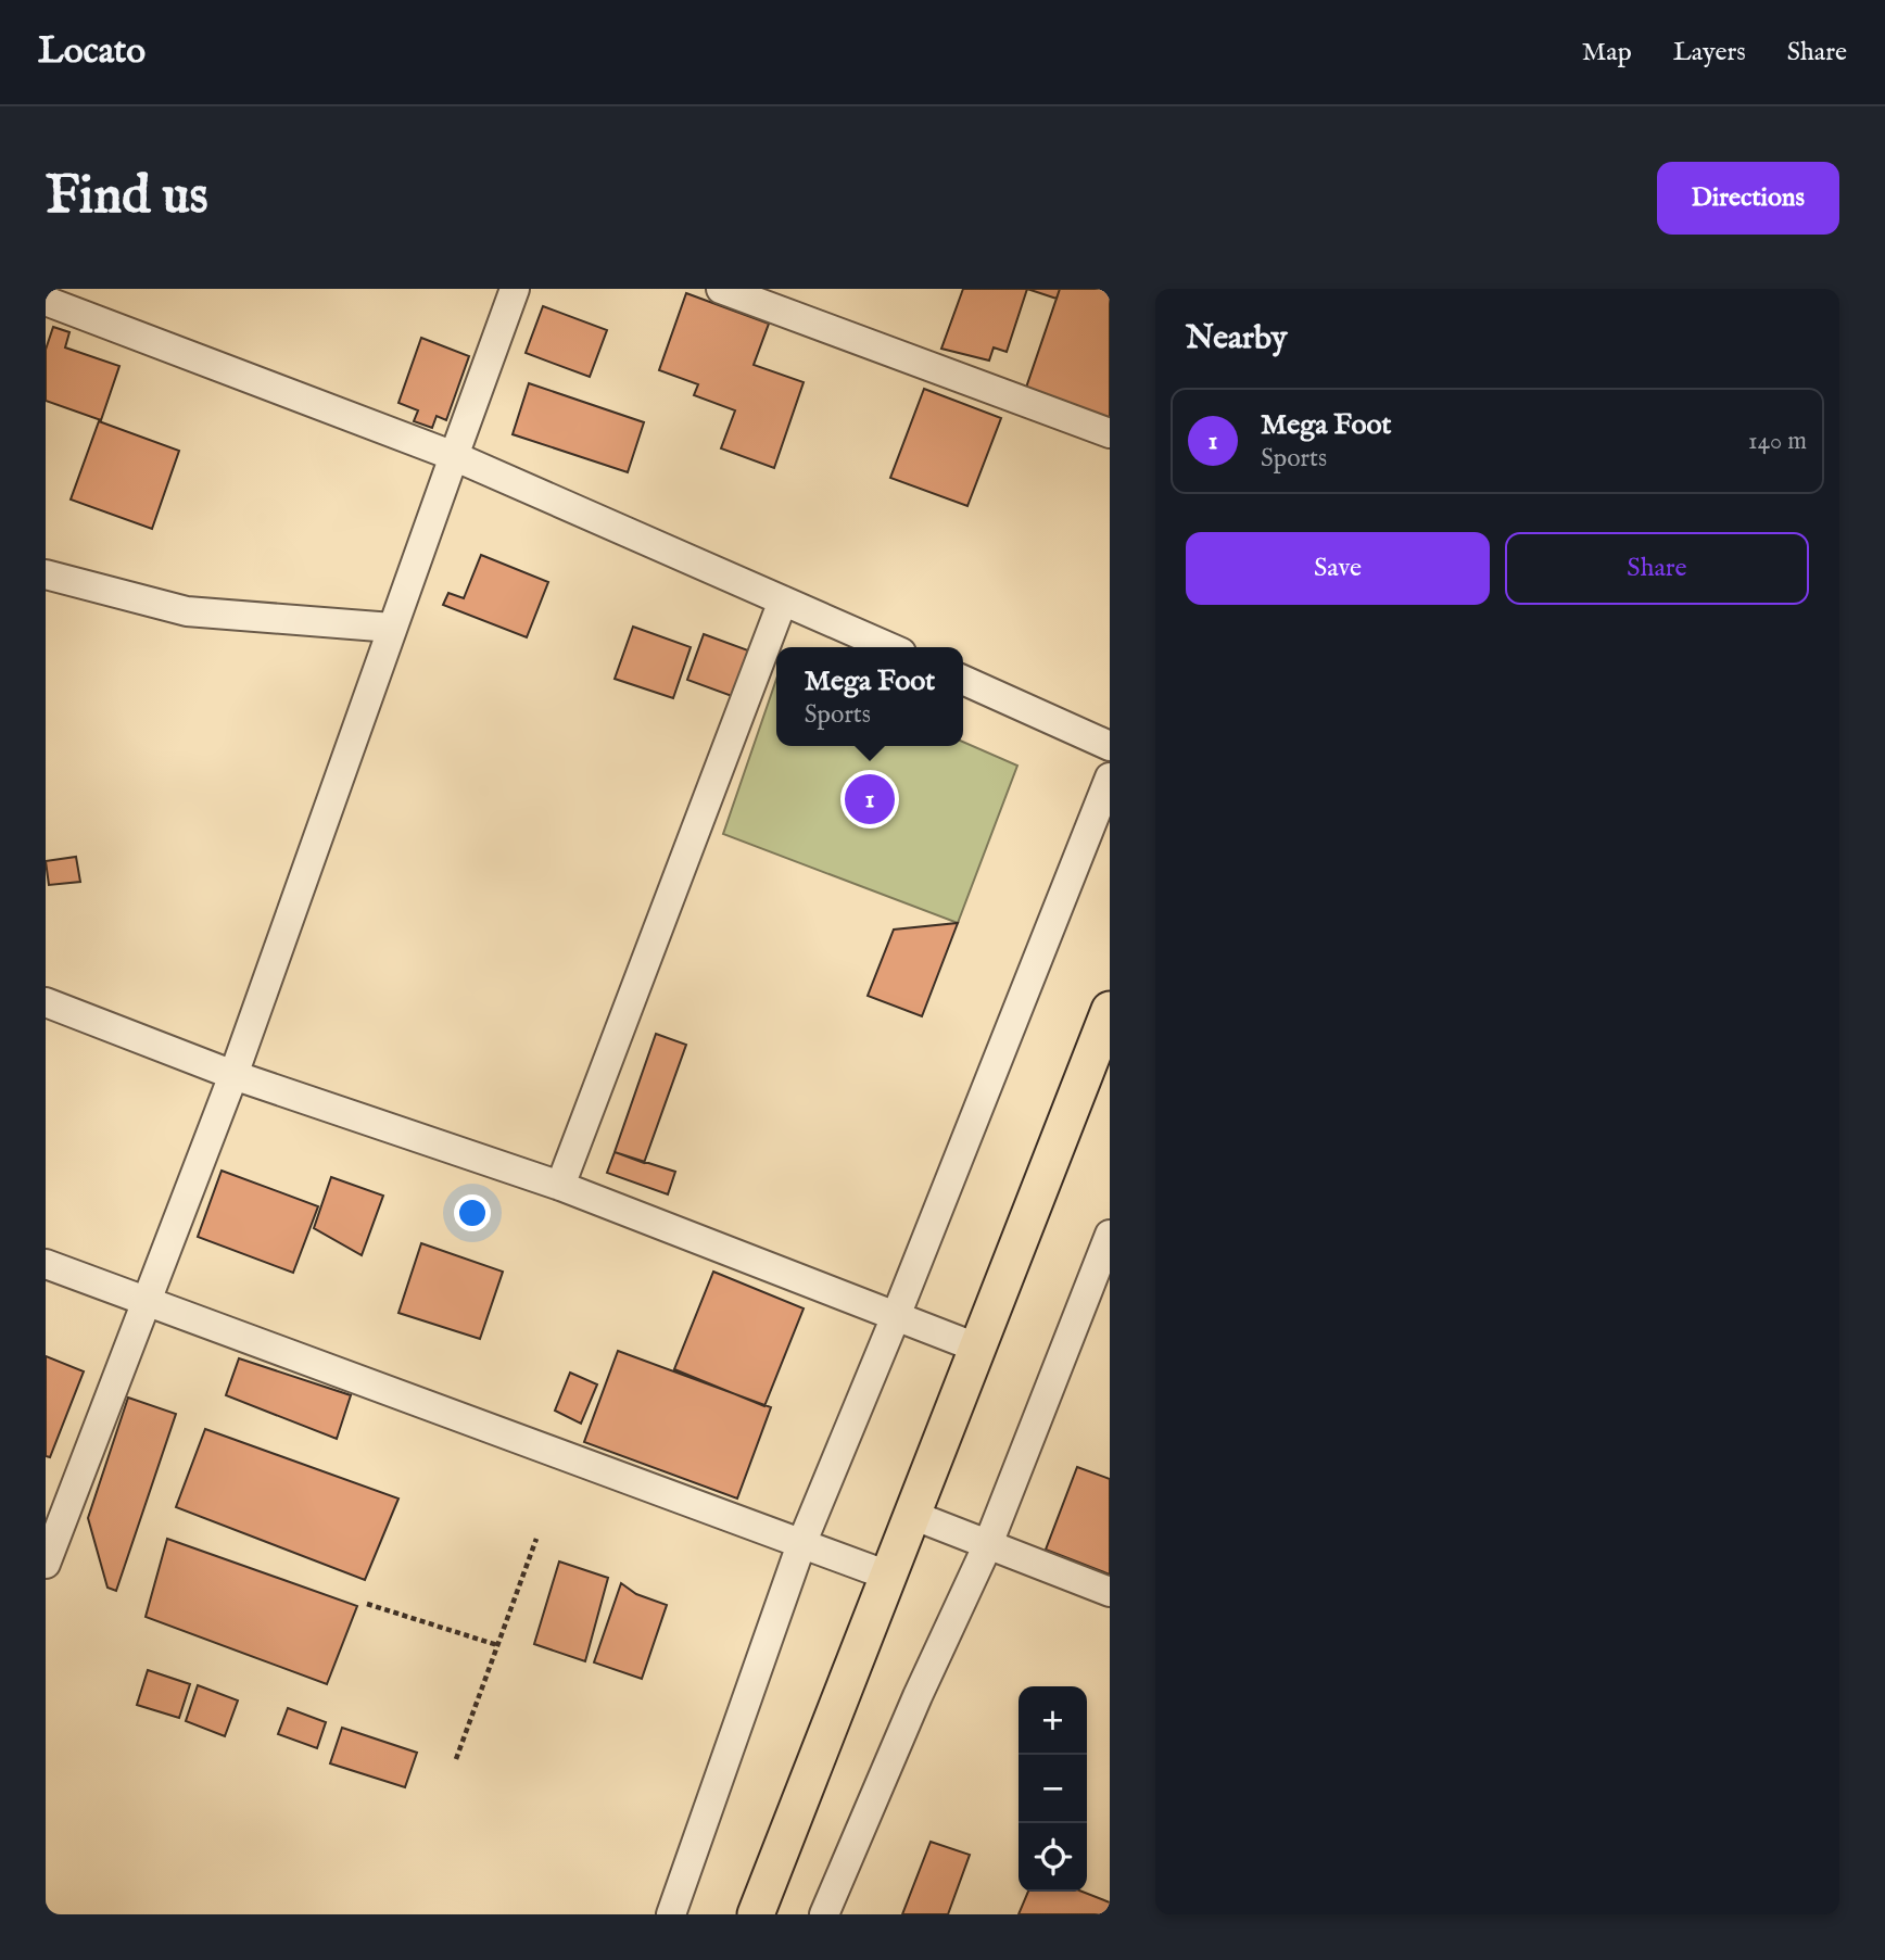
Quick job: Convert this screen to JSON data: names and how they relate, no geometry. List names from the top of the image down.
{
  "page": {
    "header": "Locato",
    "nav": ["Map", "Layers", "Share"],
    "buttons": [
      "Directions",
      ["Save", "Share"]
    ],
    "title": "Find us",
    "heading": "Nearby",
    "list": [
      {
        "mark": "1",
        "name": "Mega Foot",
        "note": "Sports",
        "value": "140 m"
      }
    ],
    "popup": ["Mega Foot", "Sports"],
    "pins": "1",
    "map_buttons": ["+", "−"]
  }
}
